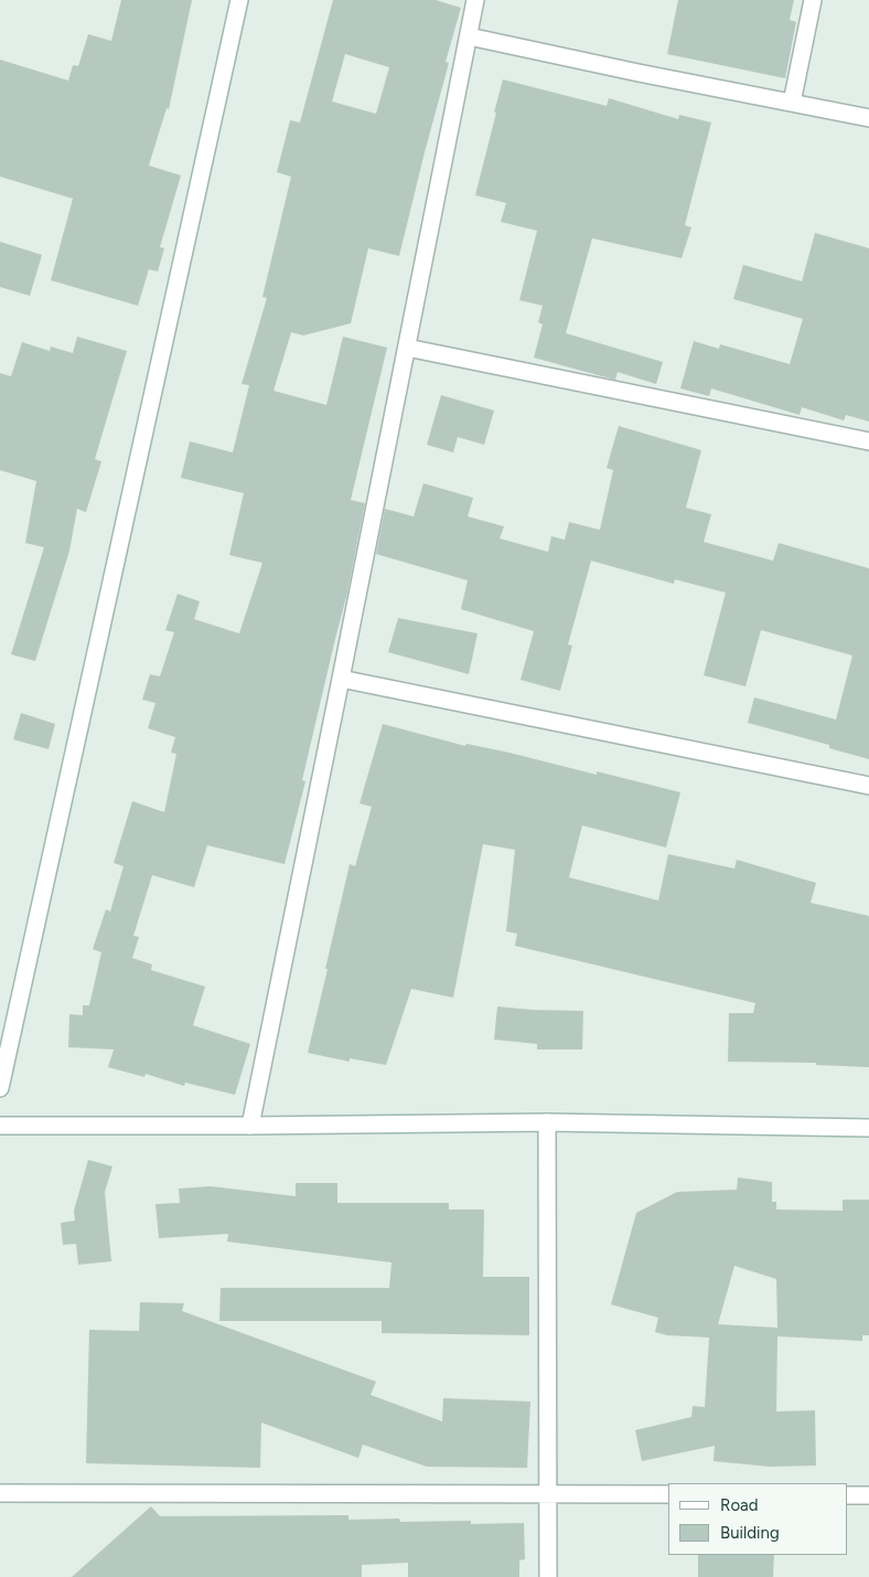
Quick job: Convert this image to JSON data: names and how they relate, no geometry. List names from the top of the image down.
{
  "legend": ["Road", "Building"]
}
